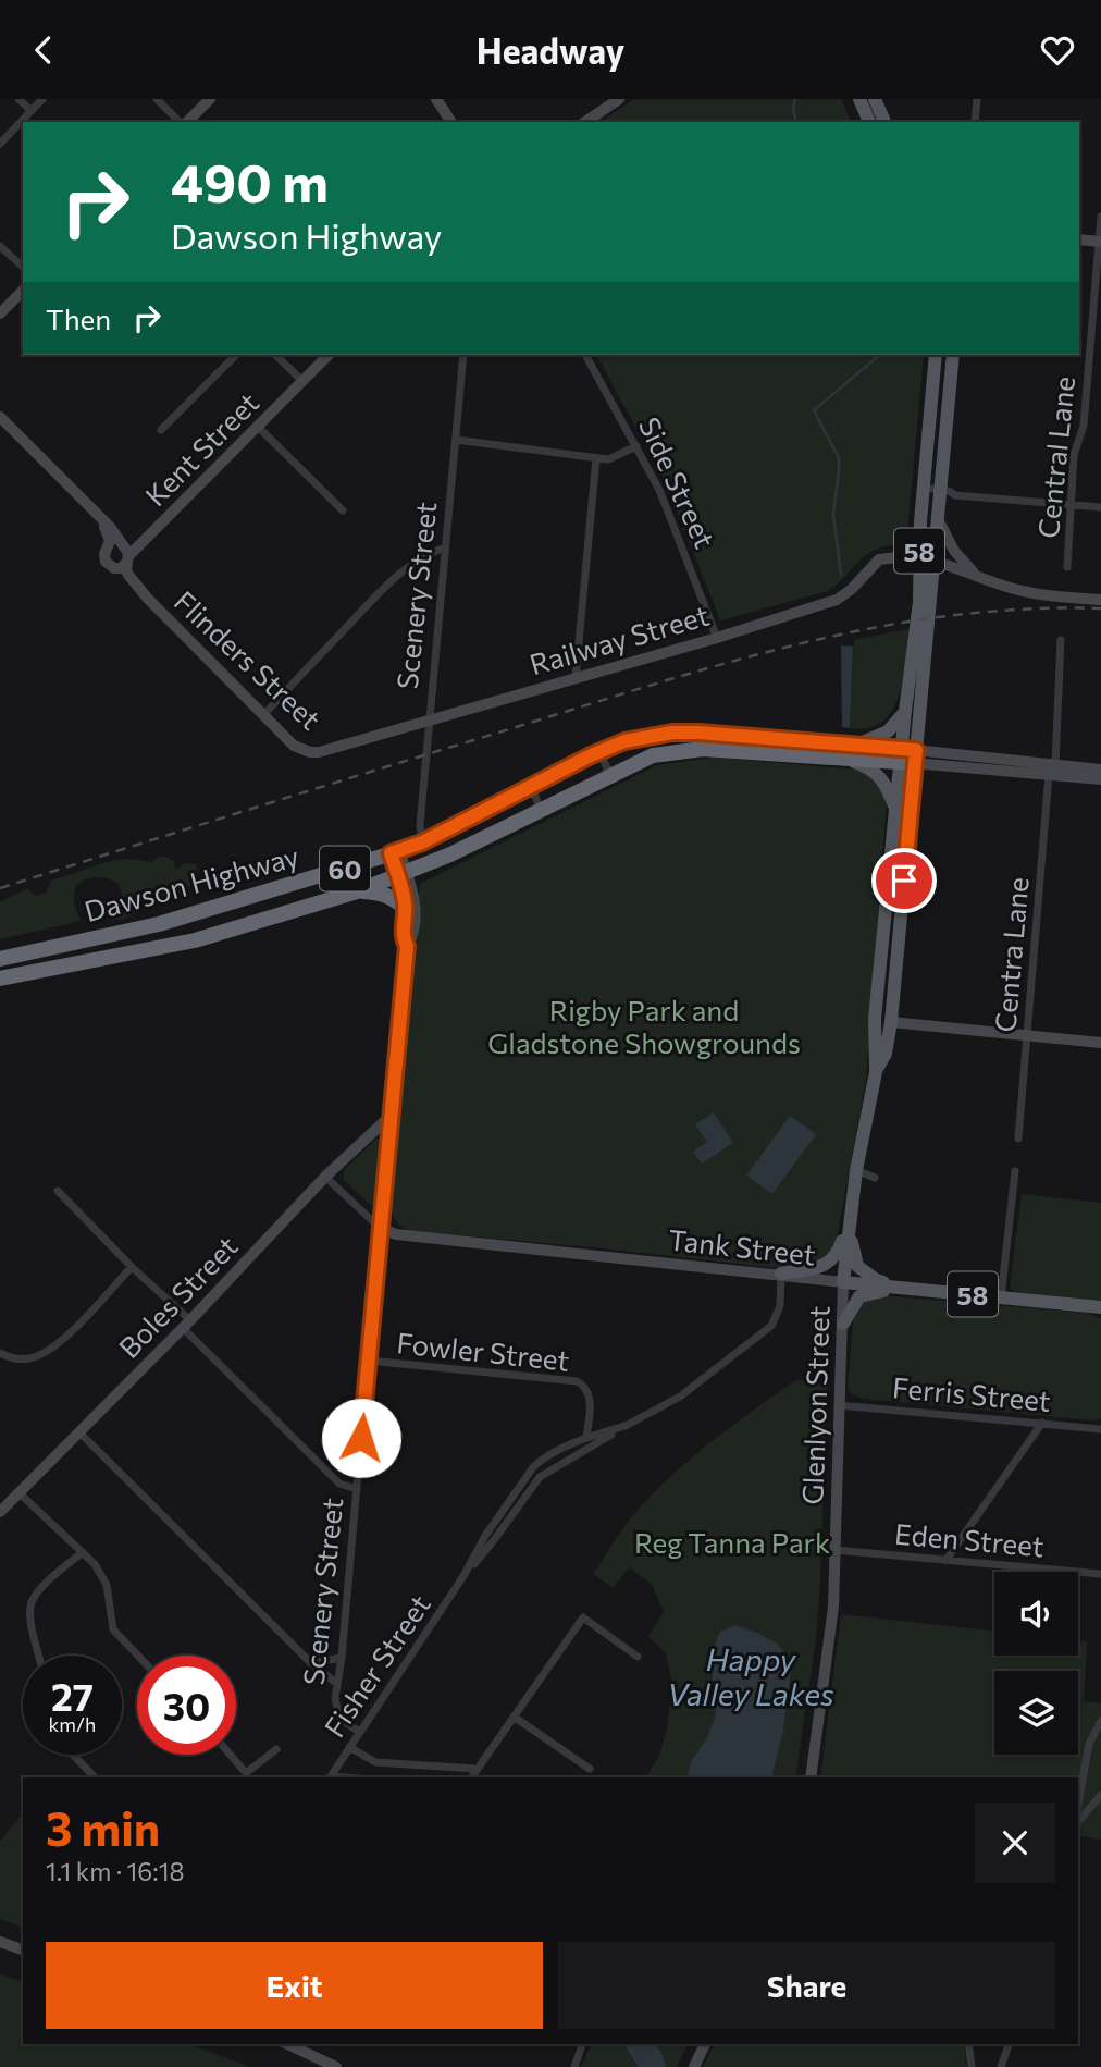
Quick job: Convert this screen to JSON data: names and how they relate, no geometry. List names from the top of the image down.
{
  "streets": {
    "highway": ["60", "Dawson Highway"],
    "main road": ["58", "Tank Street", "Glenlyon Street"],
    "street": [
      "Kent Street",
      "Central Lane",
      "Side Street",
      "Scenery Street",
      "Railway Street",
      "Flinders Street",
      "Centra Lane",
      "Boles Street",
      "Fowler Street",
      "Ferris Street",
      "Eden Street",
      "Fisher Street"
    ]
  },
  "crossings": [
    ["Kent Street", "Flinders Street"],
    ["Side Street", "Railway Street"],
    ["Scenery Street", "Railway Street"],
    ["Scenery Street", "Dawson Highway"],
    ["Scenery Street", "Tank Street"],
    ["Scenery Street", "Boles Street"],
    ["Scenery Street", "Fowler Street"],
    ["Scenery Street", "Fisher Street"],
    ["Railway Street", "Flinders Street"],
    ["Railway Street", "Glenlyon Street"],
    ["60", "Dawson Highway"],
    ["60", "Glenlyon Street"],
    ["Dawson Highway", "Glenlyon Street"],
    ["Tank Street", "Glenlyon Street"],
    ["Tank Street", "Fisher Street"],
    ["Fowler Street", "Fisher Street"],
    ["Ferris Street", "Glenlyon Street"],
    ["Glenlyon Street", "Eden Street"]
  ],
  "water": ["Happy Valley Lakes"],
  "parks": ["Rigby Park and Gladstone Showgrounds", "Reg Tanna Park"],
  "page": {
    "header": "Headway",
    "turn": ["490 m", "Dawson Highway"],
    "then": "Then",
    "speed": "27 km/h",
    "limit": "30",
    "heading": ["3 min", "1.1 km · 16:18"],
    "buttons": ["Exit", "Share"]
  }
}
